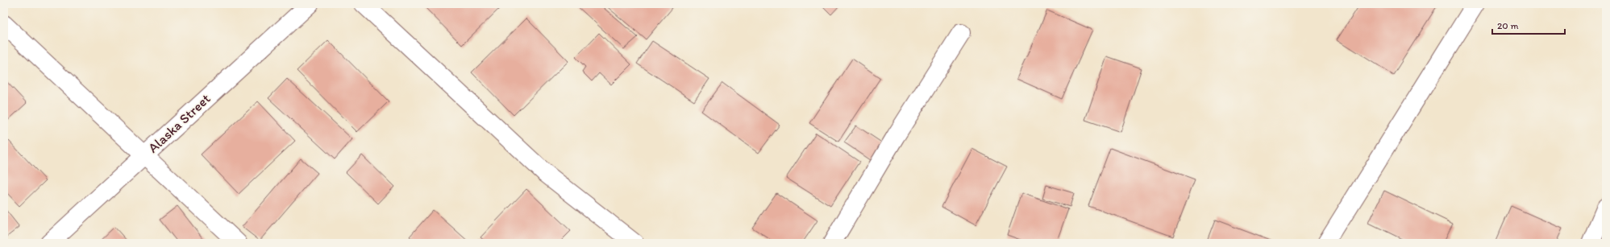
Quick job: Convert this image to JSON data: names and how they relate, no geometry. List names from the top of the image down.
{
  "streets": {
    "street": ["Alaska Street"]
  },
  "scale_bar": "20 m"
}
